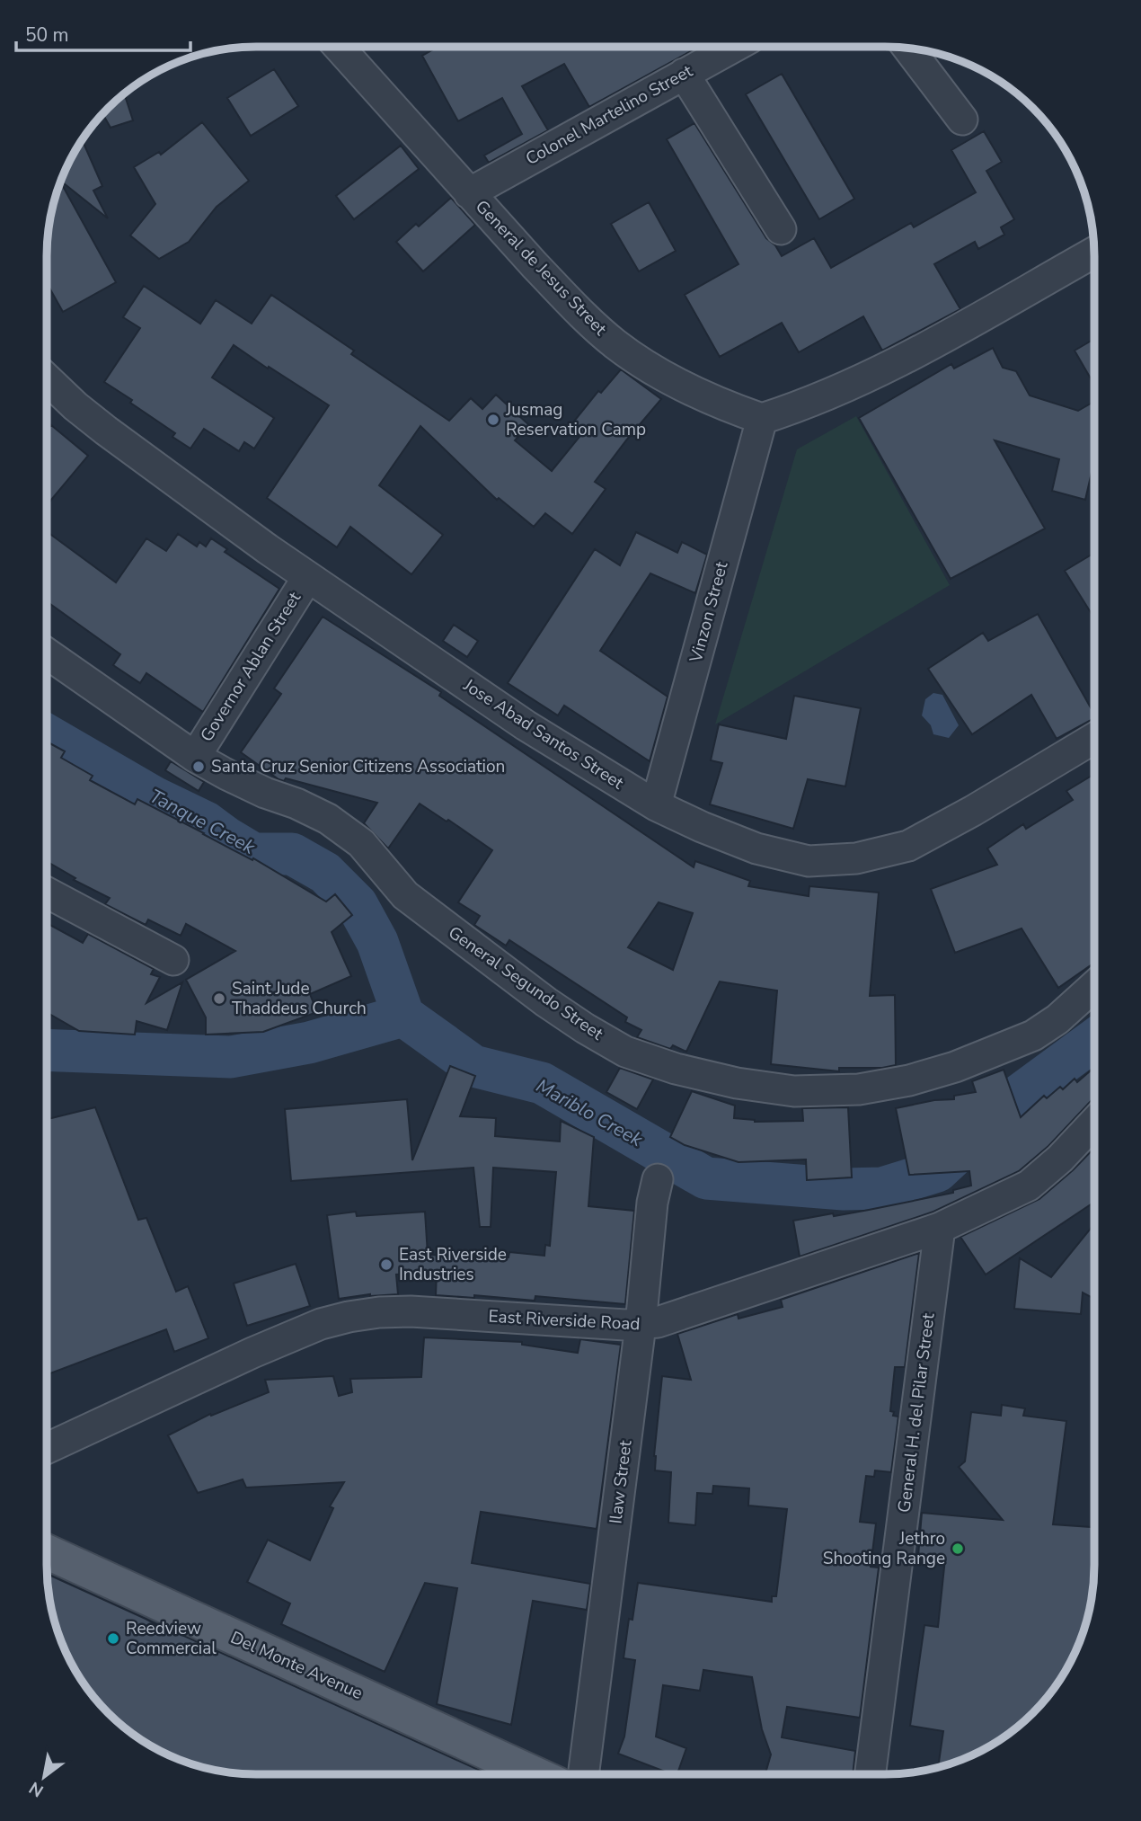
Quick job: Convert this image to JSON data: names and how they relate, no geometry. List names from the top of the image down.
{
  "streets": {
    "main road": ["Del Monte Avenue"],
    "street": [
      "Colonel Martelino Street",
      "General de Jesus Street",
      "Vinzon Street",
      "Governor Ablan Street",
      "Jose Abad Santos Street",
      "General Segundo Street",
      "East Riverside Road",
      "General H. del Pilar Street",
      "Ilaw Street"
    ]
  },
  "crossings": [
    ["Colonel Martelino Street", "General de Jesus Street"],
    ["General de Jesus Street", "Vinzon Street"],
    ["Vinzon Street", "Jose Abad Santos Street"],
    ["Governor Ablan Street", "Jose Abad Santos Street"],
    ["Governor Ablan Street", "General Segundo Street"],
    ["East Riverside Road", "General H. del Pilar Street"],
    ["East Riverside Road", "Ilaw Street"]
  ],
  "water": ["Tanque Creek", "Mariblo Creek"],
  "places": [
    "Jusmag Reservation Camp",
    "Santa Cruz Senior Citizens Association",
    "Saint Jude Thaddeus Church",
    "East Riverside Industries",
    "Jethro Shooting Range",
    "Reedview Commercial"
  ],
  "scale_bar": "50 m",
  "north": "bottom left"
}
